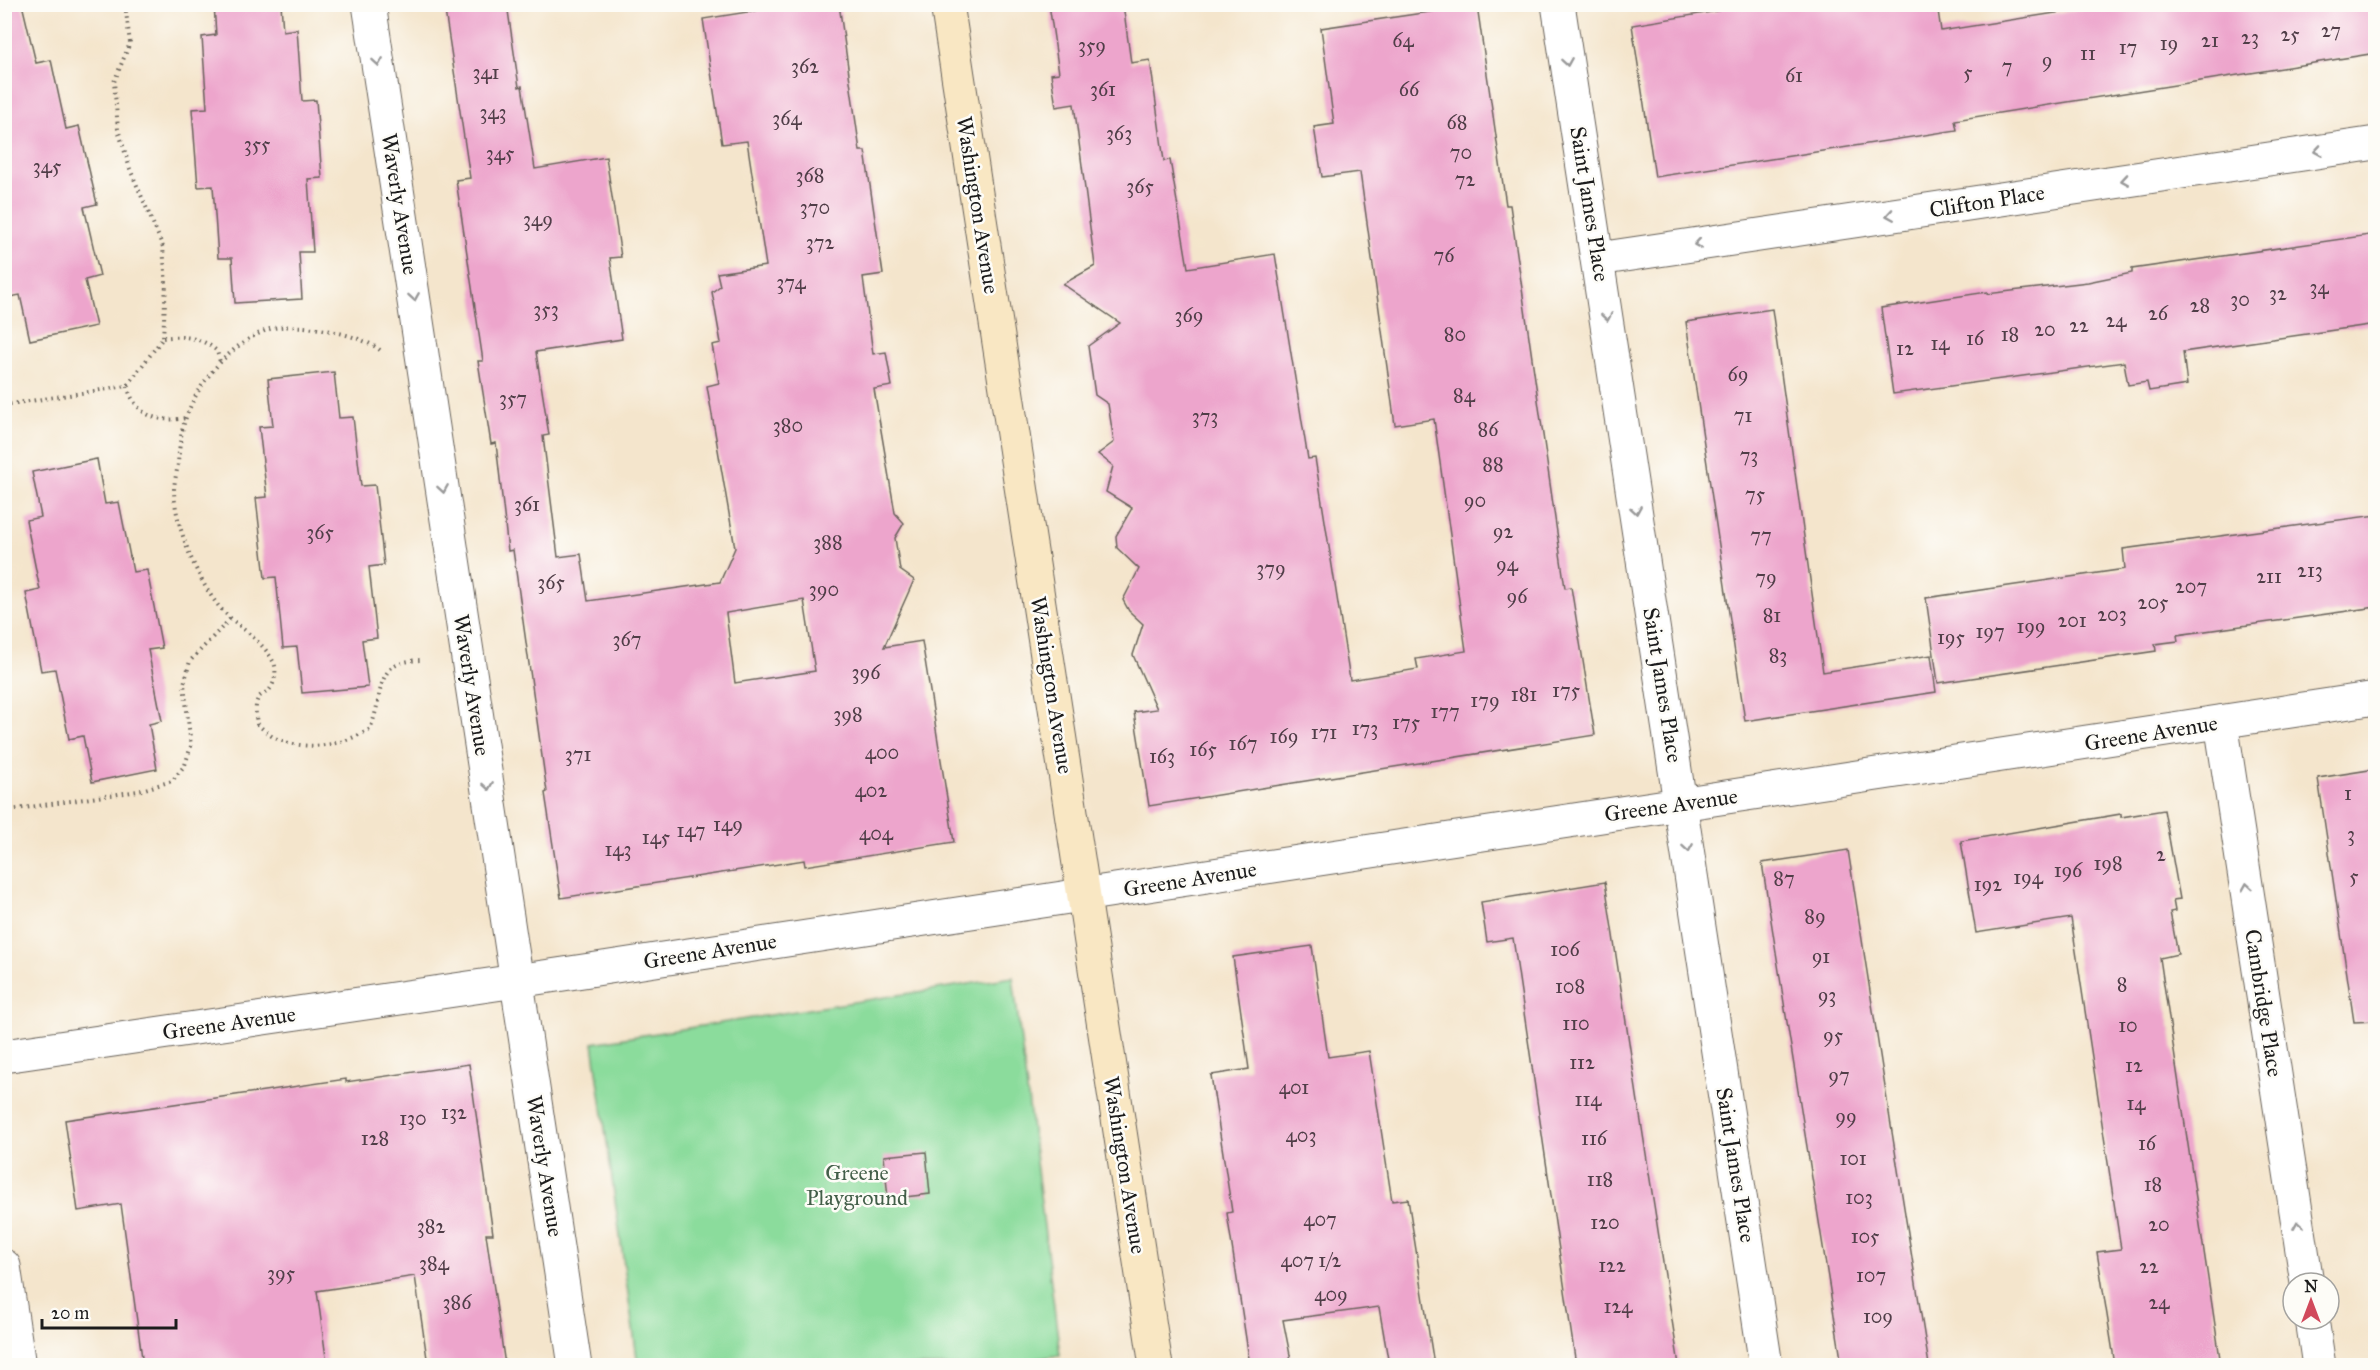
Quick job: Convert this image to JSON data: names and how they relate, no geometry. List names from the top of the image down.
{
  "streets": {
    "main road": ["Washington Avenue"],
    "street": [
      "Clifton Place",
      "Waverly Avenue",
      "Saint James Place",
      "Greene Avenue",
      "Cambridge Place"
    ]
  },
  "crossings": [
    ["Clifton Place", "Saint James Place"],
    ["Waverly Avenue", "Greene Avenue"],
    ["Saint James Place", "Greene Avenue"],
    ["Washington Avenue", "Greene Avenue"],
    ["Greene Avenue", "Cambridge Place"]
  ],
  "one_way": [
    "Clifton Place",
    "Waverly Avenue",
    "Saint James Place",
    "Cambridge Place"
  ],
  "parks": ["Greene Playground"],
  "house_numbers": [
    "27",
    "25",
    "23",
    "64",
    "21",
    "19",
    "359",
    "17",
    "11",
    "9",
    "362",
    "7",
    "341",
    "5",
    "61",
    "361",
    "66",
    "343",
    "364",
    "68",
    "363",
    "355",
    "70",
    "345",
    "345",
    "368",
    "72",
    "365",
    "370",
    "349",
    "372",
    "76",
    "374",
    "34",
    "32",
    "30",
    "28",
    "353",
    "26",
    "369",
    "24",
    "22",
    "20",
    "80",
    "18",
    "16",
    "14",
    "12",
    "69",
    "84",
    "357",
    "71",
    "373",
    "380",
    "86",
    "73",
    "88",
    "75",
    "90",
    "361",
    "92",
    "365",
    "77",
    "388",
    "94",
    "379",
    "213",
    "211",
    "79",
    "365",
    "207",
    "390",
    "96",
    "205",
    "203",
    "81",
    "201",
    "199",
    "197",
    "195",
    "367",
    "83",
    "396",
    "175",
    "181",
    "179",
    "177",
    "398",
    "175",
    "173",
    "171",
    "169",
    "167",
    "165",
    "400",
    "371",
    "163",
    "402",
    "1",
    "149",
    "147",
    "404",
    "3",
    "145",
    "143",
    "2",
    "198",
    "196",
    "5",
    "194",
    "87",
    "192",
    "89",
    "106",
    "91",
    "8",
    "108",
    "93",
    "110",
    "10",
    "95",
    "112",
    "12",
    "97",
    "401",
    "114",
    "14",
    "132",
    "99",
    "130",
    "403",
    "128",
    "116",
    "16",
    "101",
    "118",
    "18",
    "103",
    "407",
    "120",
    "20",
    "382",
    "105",
    "407 1/2",
    "384",
    "122",
    "22",
    "395",
    "107",
    "409",
    "386",
    "24",
    "124",
    "109"
  ],
  "scale_bar": "20 m",
  "north": "top"
}
